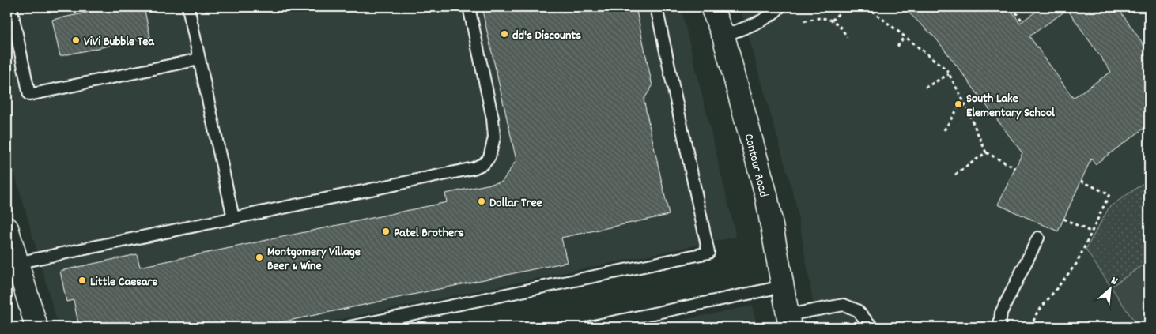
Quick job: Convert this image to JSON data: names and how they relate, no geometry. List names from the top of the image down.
{
  "streets": {
    "street": ["Contour Road"]
  },
  "places": [
    "dd's Discounts",
    "ViVi Bubble Tea",
    "South Lake Elementary School",
    "Dollar Tree",
    "Patel Brothers",
    "Montgomery Village Beer & Wine",
    "Little Caesars"
  ],
  "north": "top right"
}
